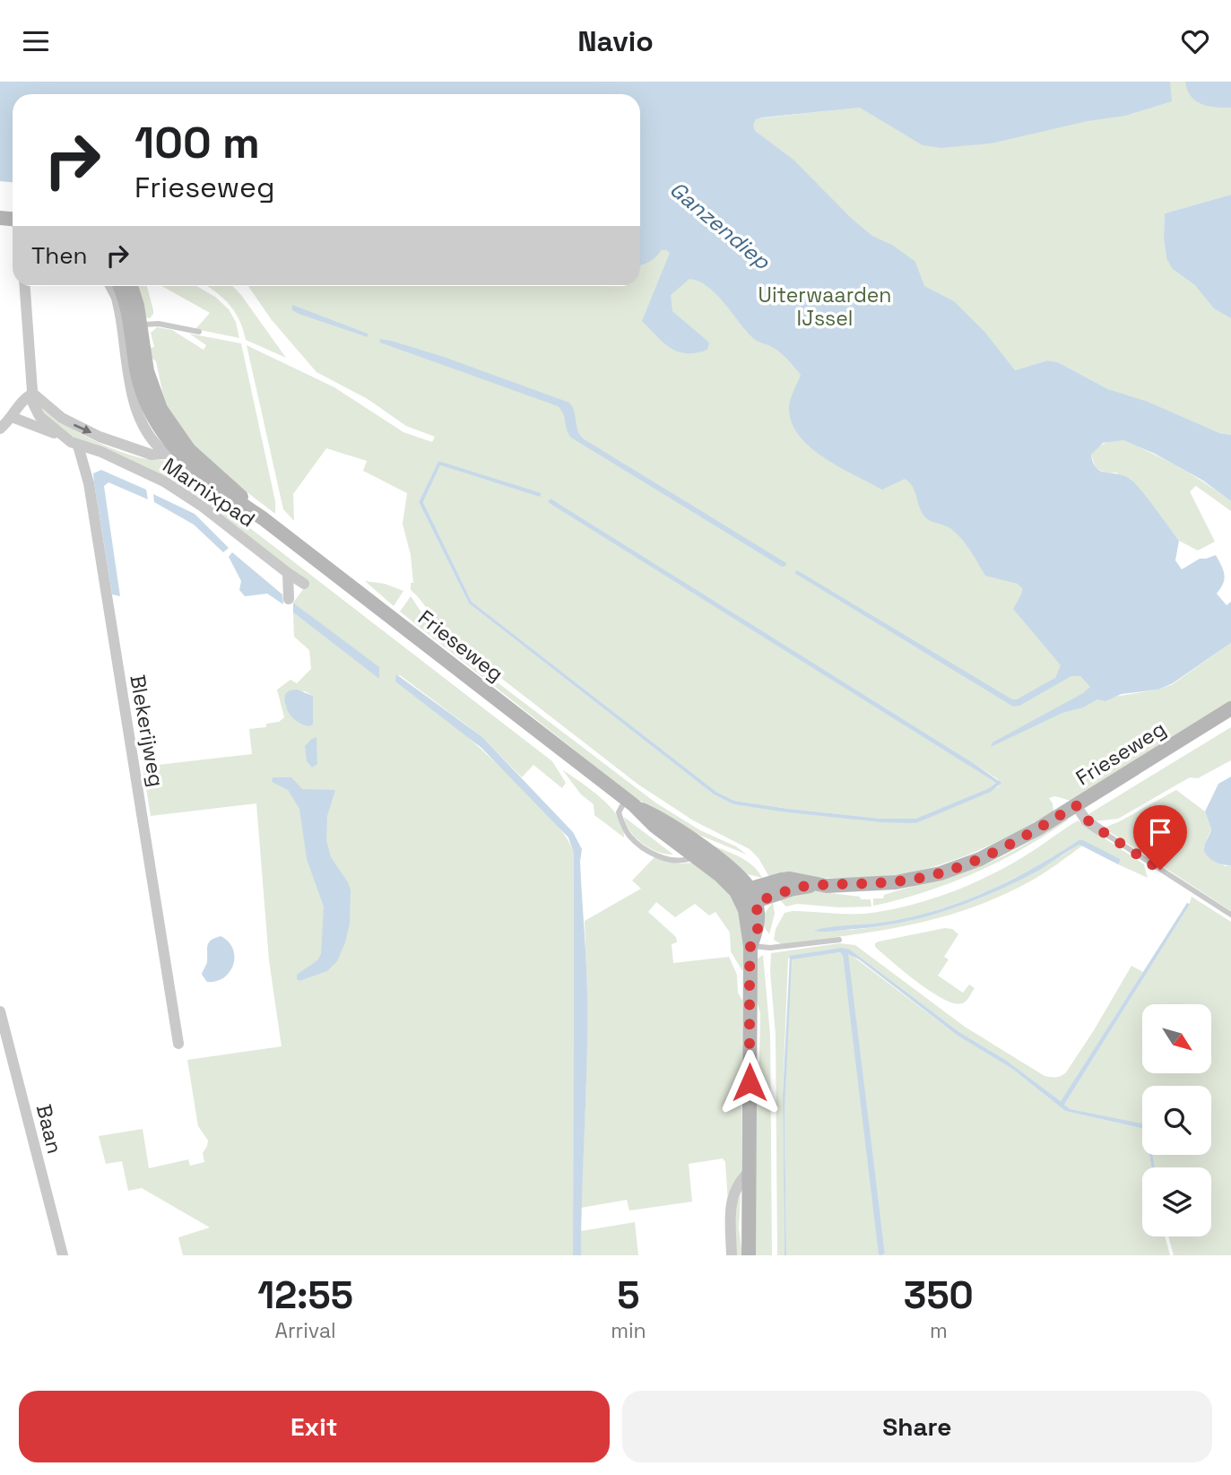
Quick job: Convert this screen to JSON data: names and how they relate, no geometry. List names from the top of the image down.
{
  "streets": {
    "main road": ["Frieseweg"],
    "street": ["Marnixpad", "Blekerijweg", "Baan"]
  },
  "crossings": [
    ["Marnixpad", "Blekerijweg"]
  ],
  "water": ["Ganzendiep"],
  "parks": ["Uiterwaarden IJssel"],
  "north": "bottom right",
  "page": {
    "header": "Navio",
    "turn": ["100 m", "Frieseweg"],
    "then": "Then",
    "eta": [
      "12:55",
      "Arrival",
      "5",
      "min",
      "350",
      "m"
    ],
    "buttons": ["Exit", "Share"]
  }
}
